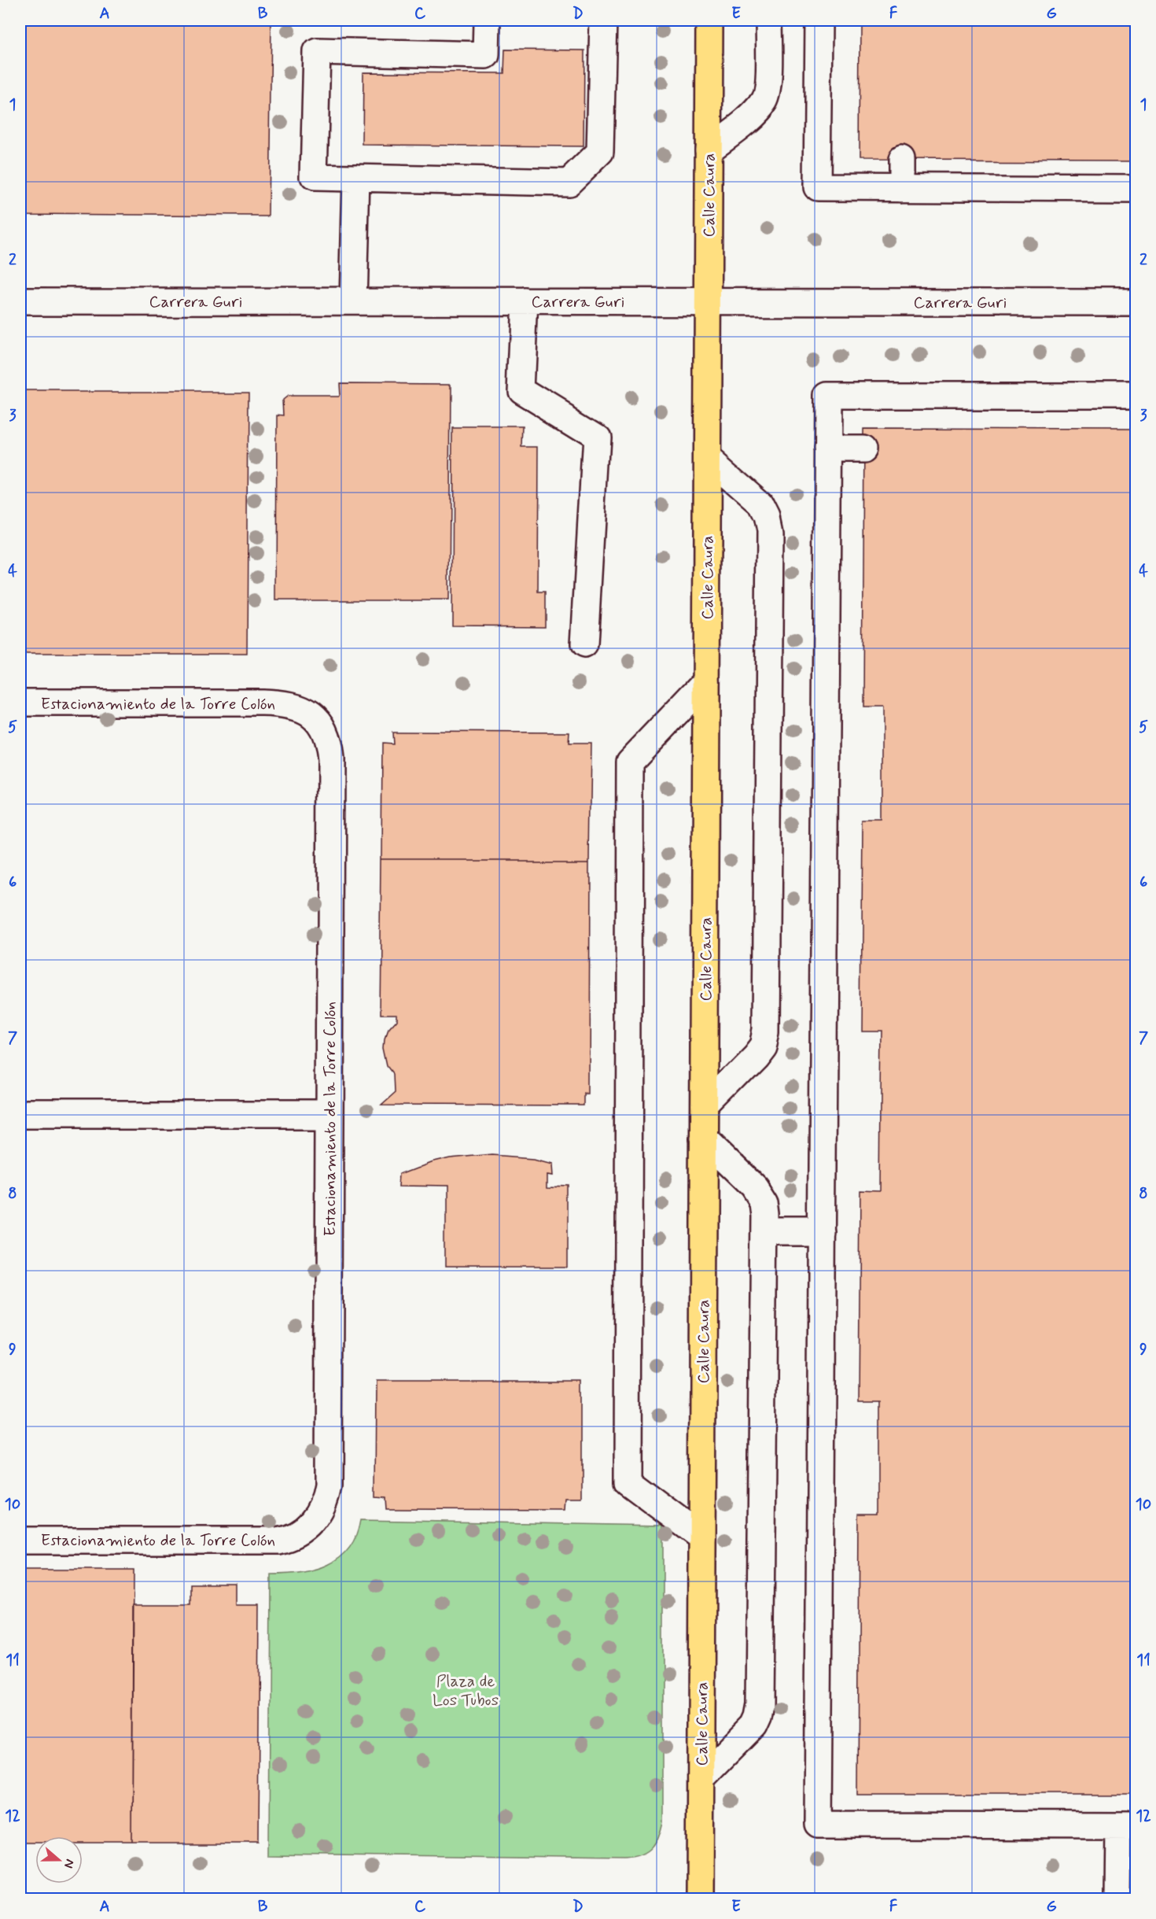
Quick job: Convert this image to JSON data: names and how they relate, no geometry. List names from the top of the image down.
{
  "streets": {
    "main road": ["Calle Caura"],
    "street": ["Carrera Guri", "Estacionamiento de la Torre Colón"]
  },
  "crossings": [
    ["Calle Caura", "Carrera Guri"]
  ],
  "parks": ["Plaza de Los Tubos"],
  "north": "right",
  "grid": {
    "columns": [
      "A",
      "B",
      "C",
      "D",
      "E",
      "F",
      "G"
    ],
    "rows": [
      "1",
      "2",
      "3",
      "4",
      "5",
      "6",
      "7",
      "8",
      "9",
      "10",
      "11",
      "12"
    ]
  }
}
